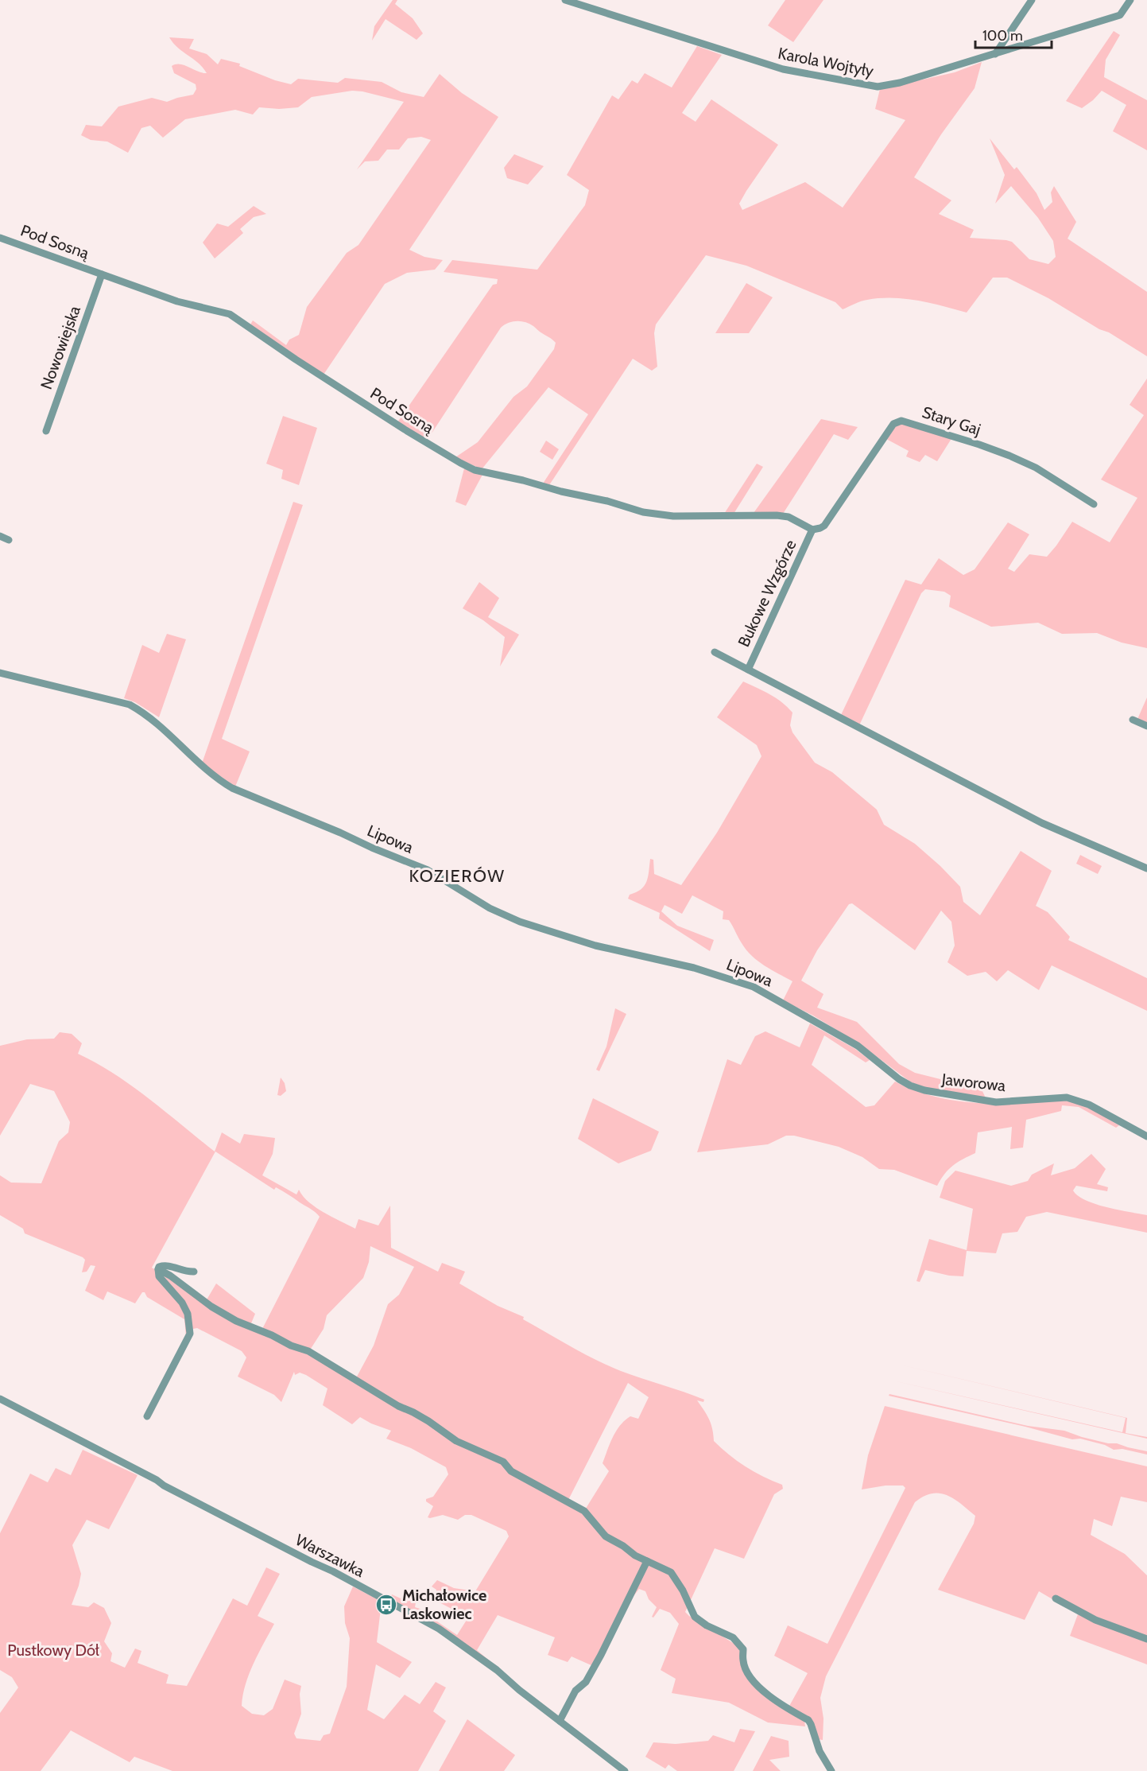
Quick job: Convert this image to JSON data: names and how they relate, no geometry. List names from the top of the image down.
{
  "streets": {
    "street": [
      "Karola Wojtyły",
      "Pod Sosną",
      "Nowowiejska",
      "Stary Gaj",
      "Bukowe Wzgórze",
      "Lipowa",
      "Jaworowa",
      "Warszawka"
    ]
  },
  "crossings": [
    ["Pod Sosną", "Nowowiejska"],
    ["Pod Sosną", "Stary Gaj"],
    ["Pod Sosną", "Bukowe Wzgórze"],
    ["Stary Gaj", "Bukowe Wzgórze"],
    ["Lipowa", "Jaworowa"]
  ],
  "districts": ["KOZIERÓW"],
  "parks": ["Pustkowy Dół"],
  "places": {
    "bus stop": ["Michałowice Laskowiec"]
  },
  "scale_bar": "100 m"
}
